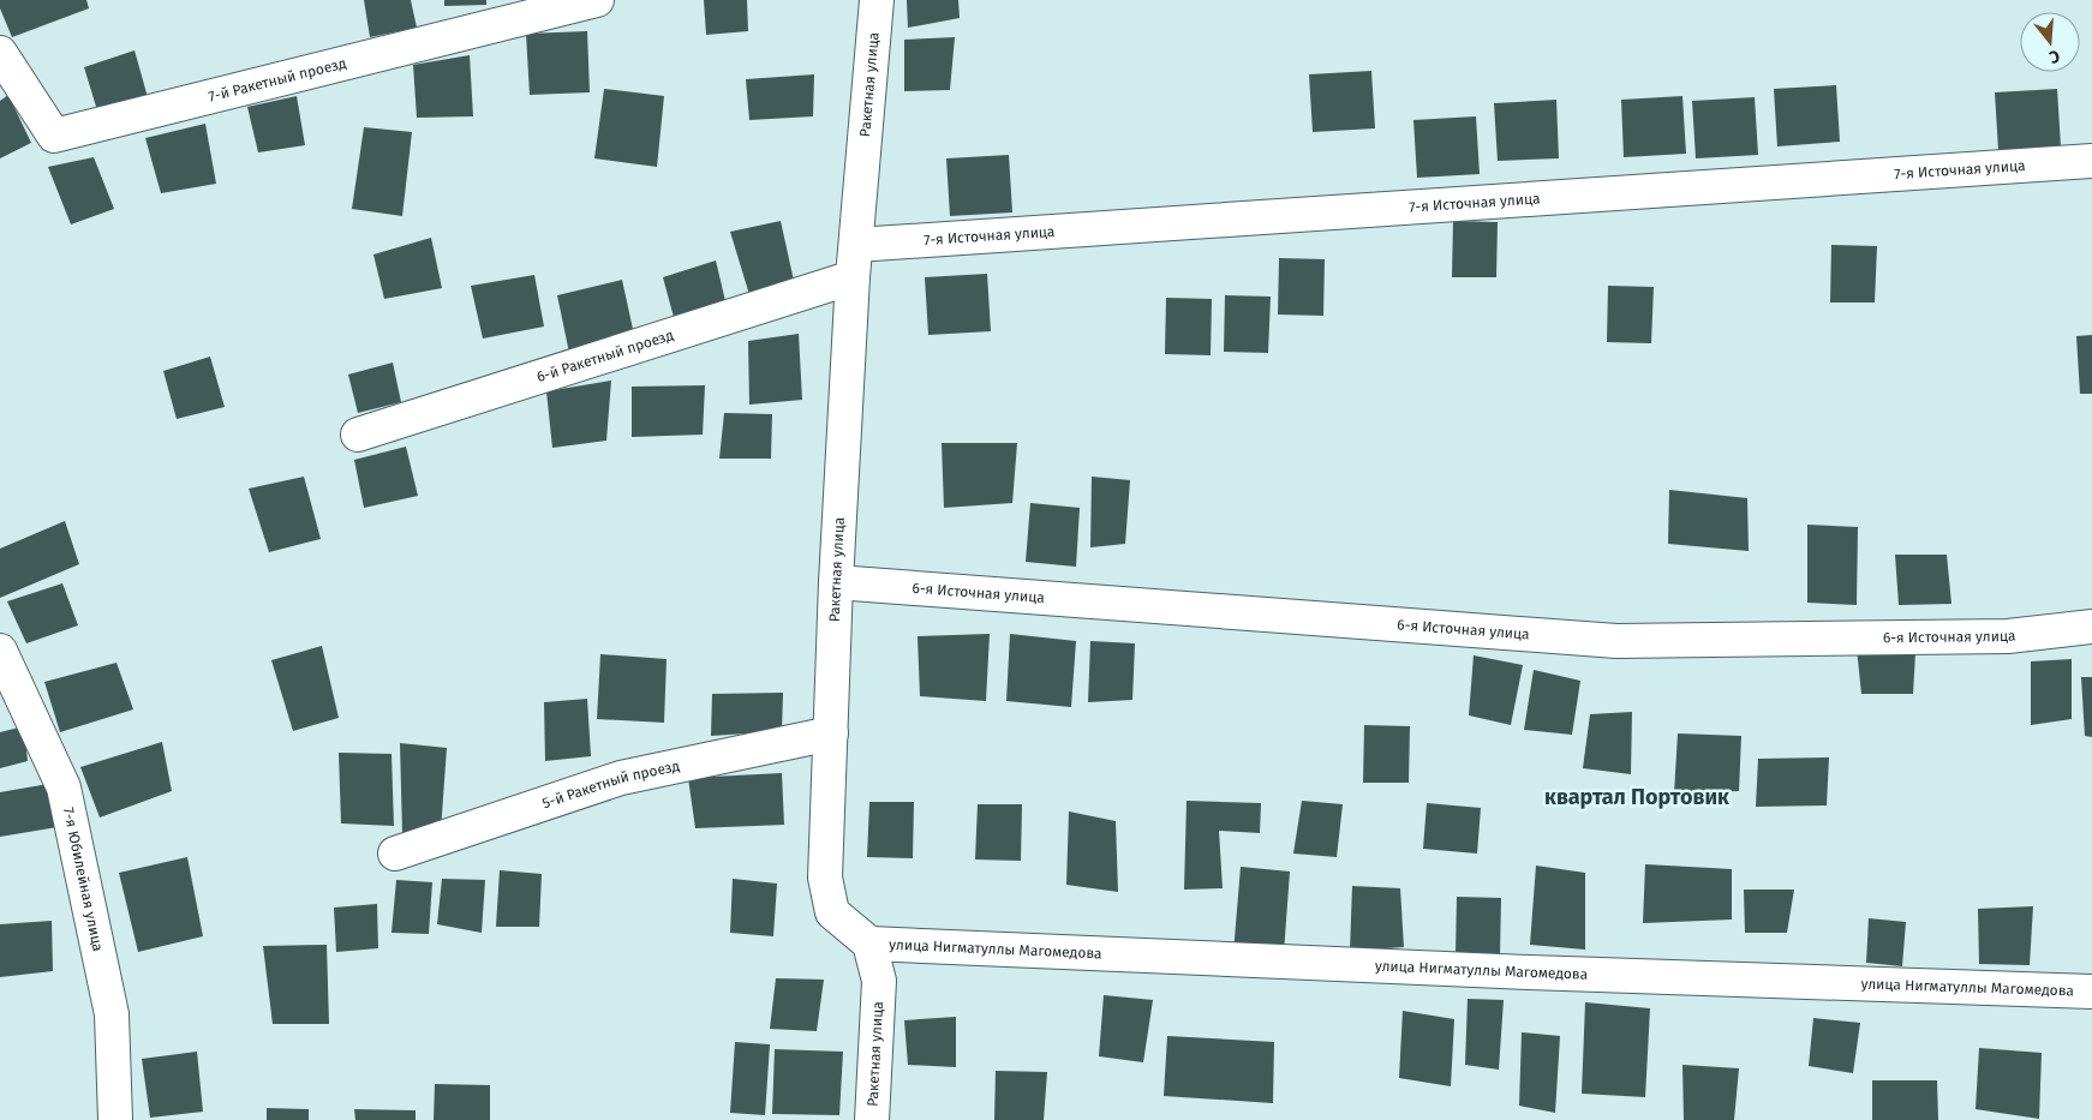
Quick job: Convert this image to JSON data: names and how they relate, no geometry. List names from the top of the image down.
{
  "streets": {
    "street": [
      "7-й Ракетный проезд",
      "Ракетная улица",
      "7-я Источная улица",
      "6-й Ракетный проезд",
      "6-я Источная улица",
      "5-й Ракетный проезд",
      "7-я Юбилейная улица",
      "улица Нигматуллы Магомедова"
    ]
  },
  "crossings": [
    ["Ракетная улица", "7-я Источная улица"],
    ["Ракетная улица", "6-й Ракетный проезд"],
    ["Ракетная улица", "6-я Источная улица"],
    ["Ракетная улица", "5-й Ракетный проезд"],
    ["Ракетная улица", "улица Нигматуллы Магомедова"]
  ],
  "districts": ["квартал Портовик"],
  "north": "bottom"
}
